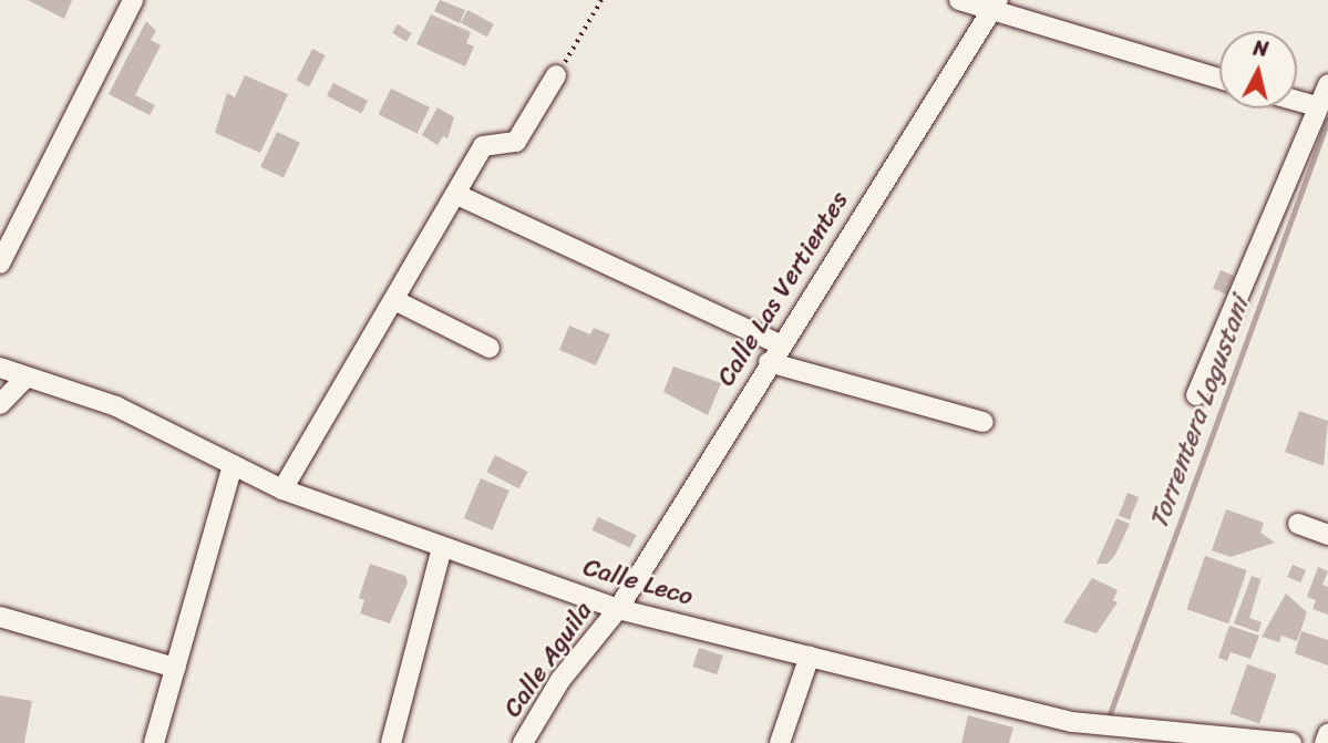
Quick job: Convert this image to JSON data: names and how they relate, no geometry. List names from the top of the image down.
{
  "streets": {
    "street": ["Calle Las Vertientes", "Calle Leco", "Calle Aguila"]
  },
  "crossings": [
    ["Calle Las Vertientes", "Calle Leco"],
    ["Calle Las Vertientes", "Calle Aguila"],
    ["Calle Leco", "Calle Aguila"]
  ],
  "water": ["Torrentera Logustani"],
  "north": "top"
}
